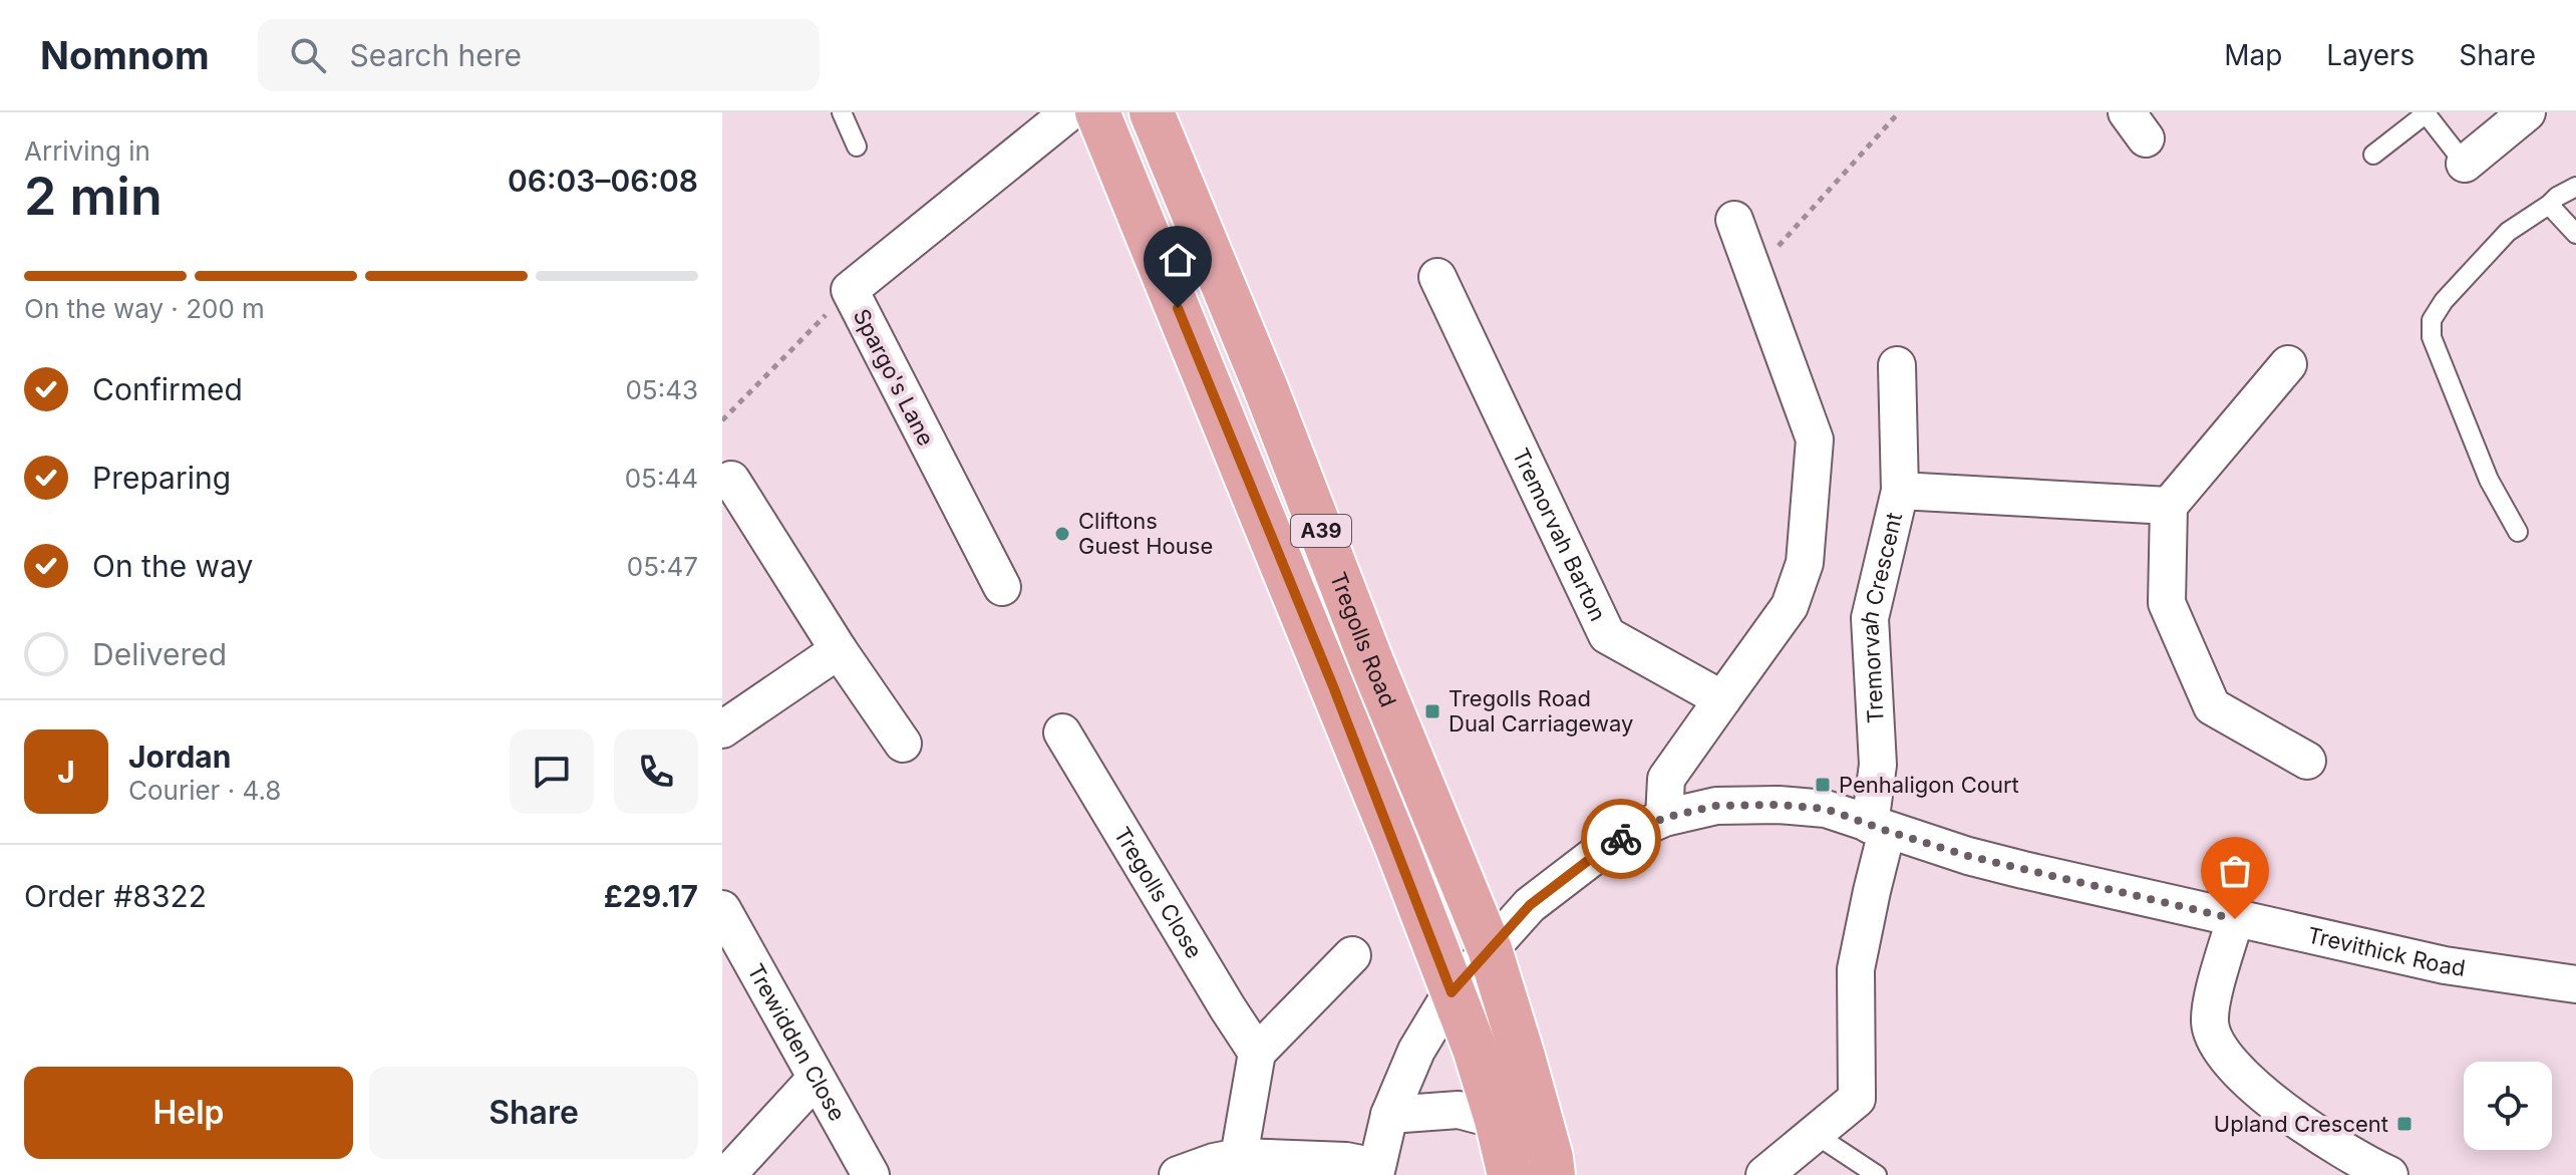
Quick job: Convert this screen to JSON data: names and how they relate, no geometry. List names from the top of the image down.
{
  "streets": {
    "highway": ["A39", "Tregolls Road"],
    "street": [
      "Spargo's Lane",
      "Tremorvah Barton",
      "Tremorvah Crescent",
      "Tregolls Close",
      "Trevithick Road",
      "Trewidden Close"
    ]
  },
  "crossings": [
    ["Tremorvah Crescent", "Trevithick Road"],
    ["Tregolls Road", "Trevithick Road"]
  ],
  "places": {
    "other": ["Cliftons Guest House"],
    "transit": ["Tregolls Road Dual Carriageway", "Penhaligon Court", "Upland Crescent"]
  },
  "page": {
    "header": "Nomnom",
    "search": "Search here",
    "nav": ["Map", "Layers", "Share"],
    "heading": ["2 min", "Arriving in", "06:03–06:08"],
    "panel": [
      "Jordan",
      "Courier · 4.8",
      "Order #8322",
      "£29.17"
    ],
    "bar": "On the way · 200 m",
    "list": [
      ["Confirmed", "05:43"],
      ["Preparing", "05:44"],
      ["On the way", "05:47"],
      "Delivered"
    ],
    "round": "J",
    "buttons": ["Help", "Share"]
  }
}
